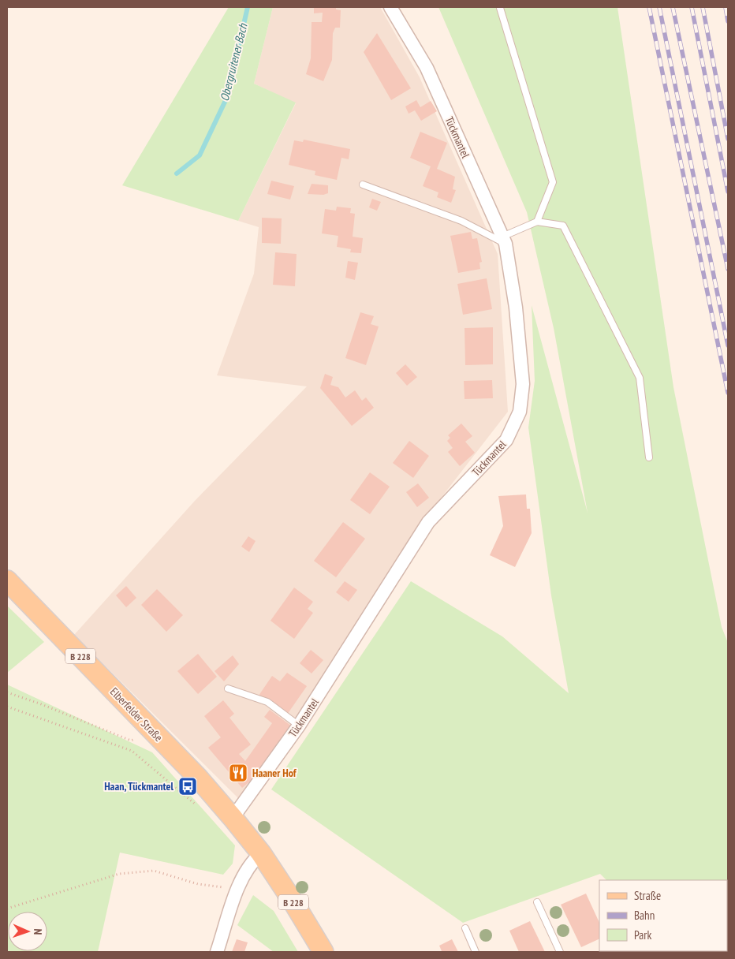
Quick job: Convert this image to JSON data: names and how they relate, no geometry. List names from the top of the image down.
{
  "streets": {
    "main road": ["B 228", "Elberfelder Straße"],
    "street": ["Tückmantel"]
  },
  "crossings": [
    ["Tückmantel", "Elberfelder Straße"],
    ["B 228", "Elberfelder Straße"]
  ],
  "water": ["Obergruitener Bach"],
  "places": {
    "restaurant": ["Haaner Hof"],
    "bus stop": ["Haan, Tückmantel"]
  },
  "legend": ["Straße", "Bahn", "Park"],
  "north": "right"
}
